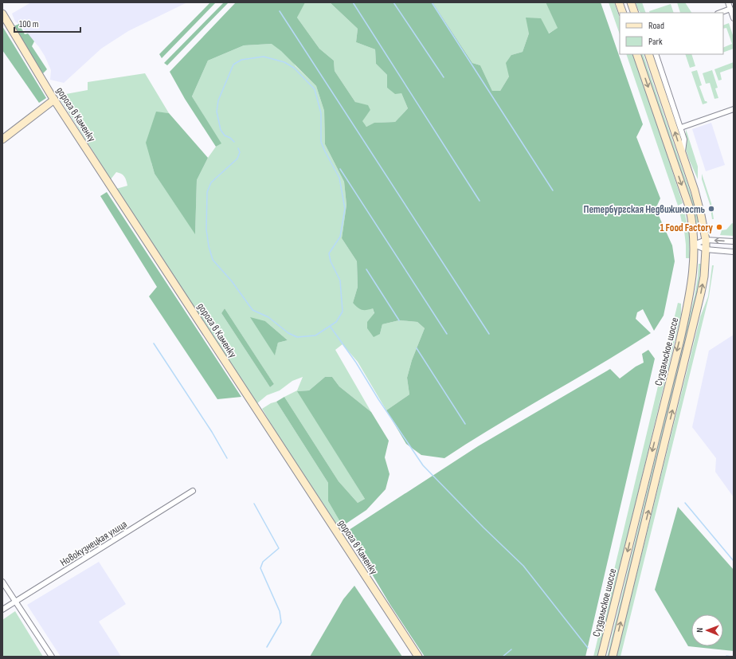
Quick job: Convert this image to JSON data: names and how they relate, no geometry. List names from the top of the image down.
{
  "streets": {
    "main road": ["дорога в Каменку", "Суздальское шоссе"],
    "street": ["Новокузнецкая улица"]
  },
  "places": ["Петербургская Недвижимость", "1 Food Factory"],
  "legend": ["Road", "Park"],
  "scale_bar": "100 m",
  "north": "left"
}
